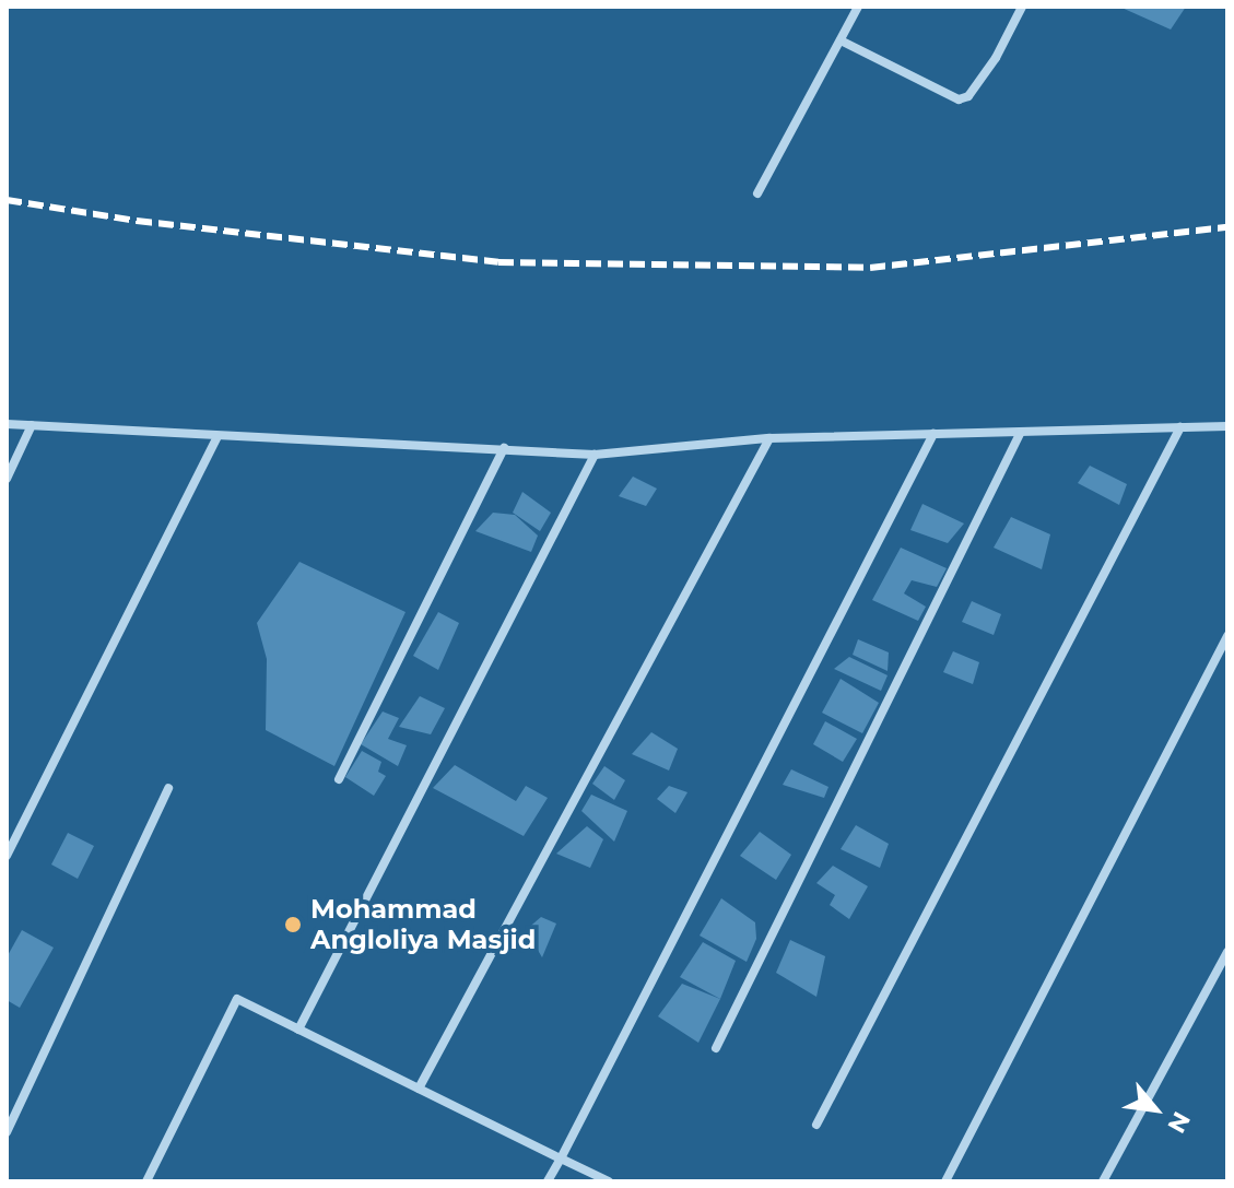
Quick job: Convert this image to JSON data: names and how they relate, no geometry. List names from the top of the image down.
{
  "places": ["Mohammad Angloliya Masjid"],
  "north": "bottom right"
}
